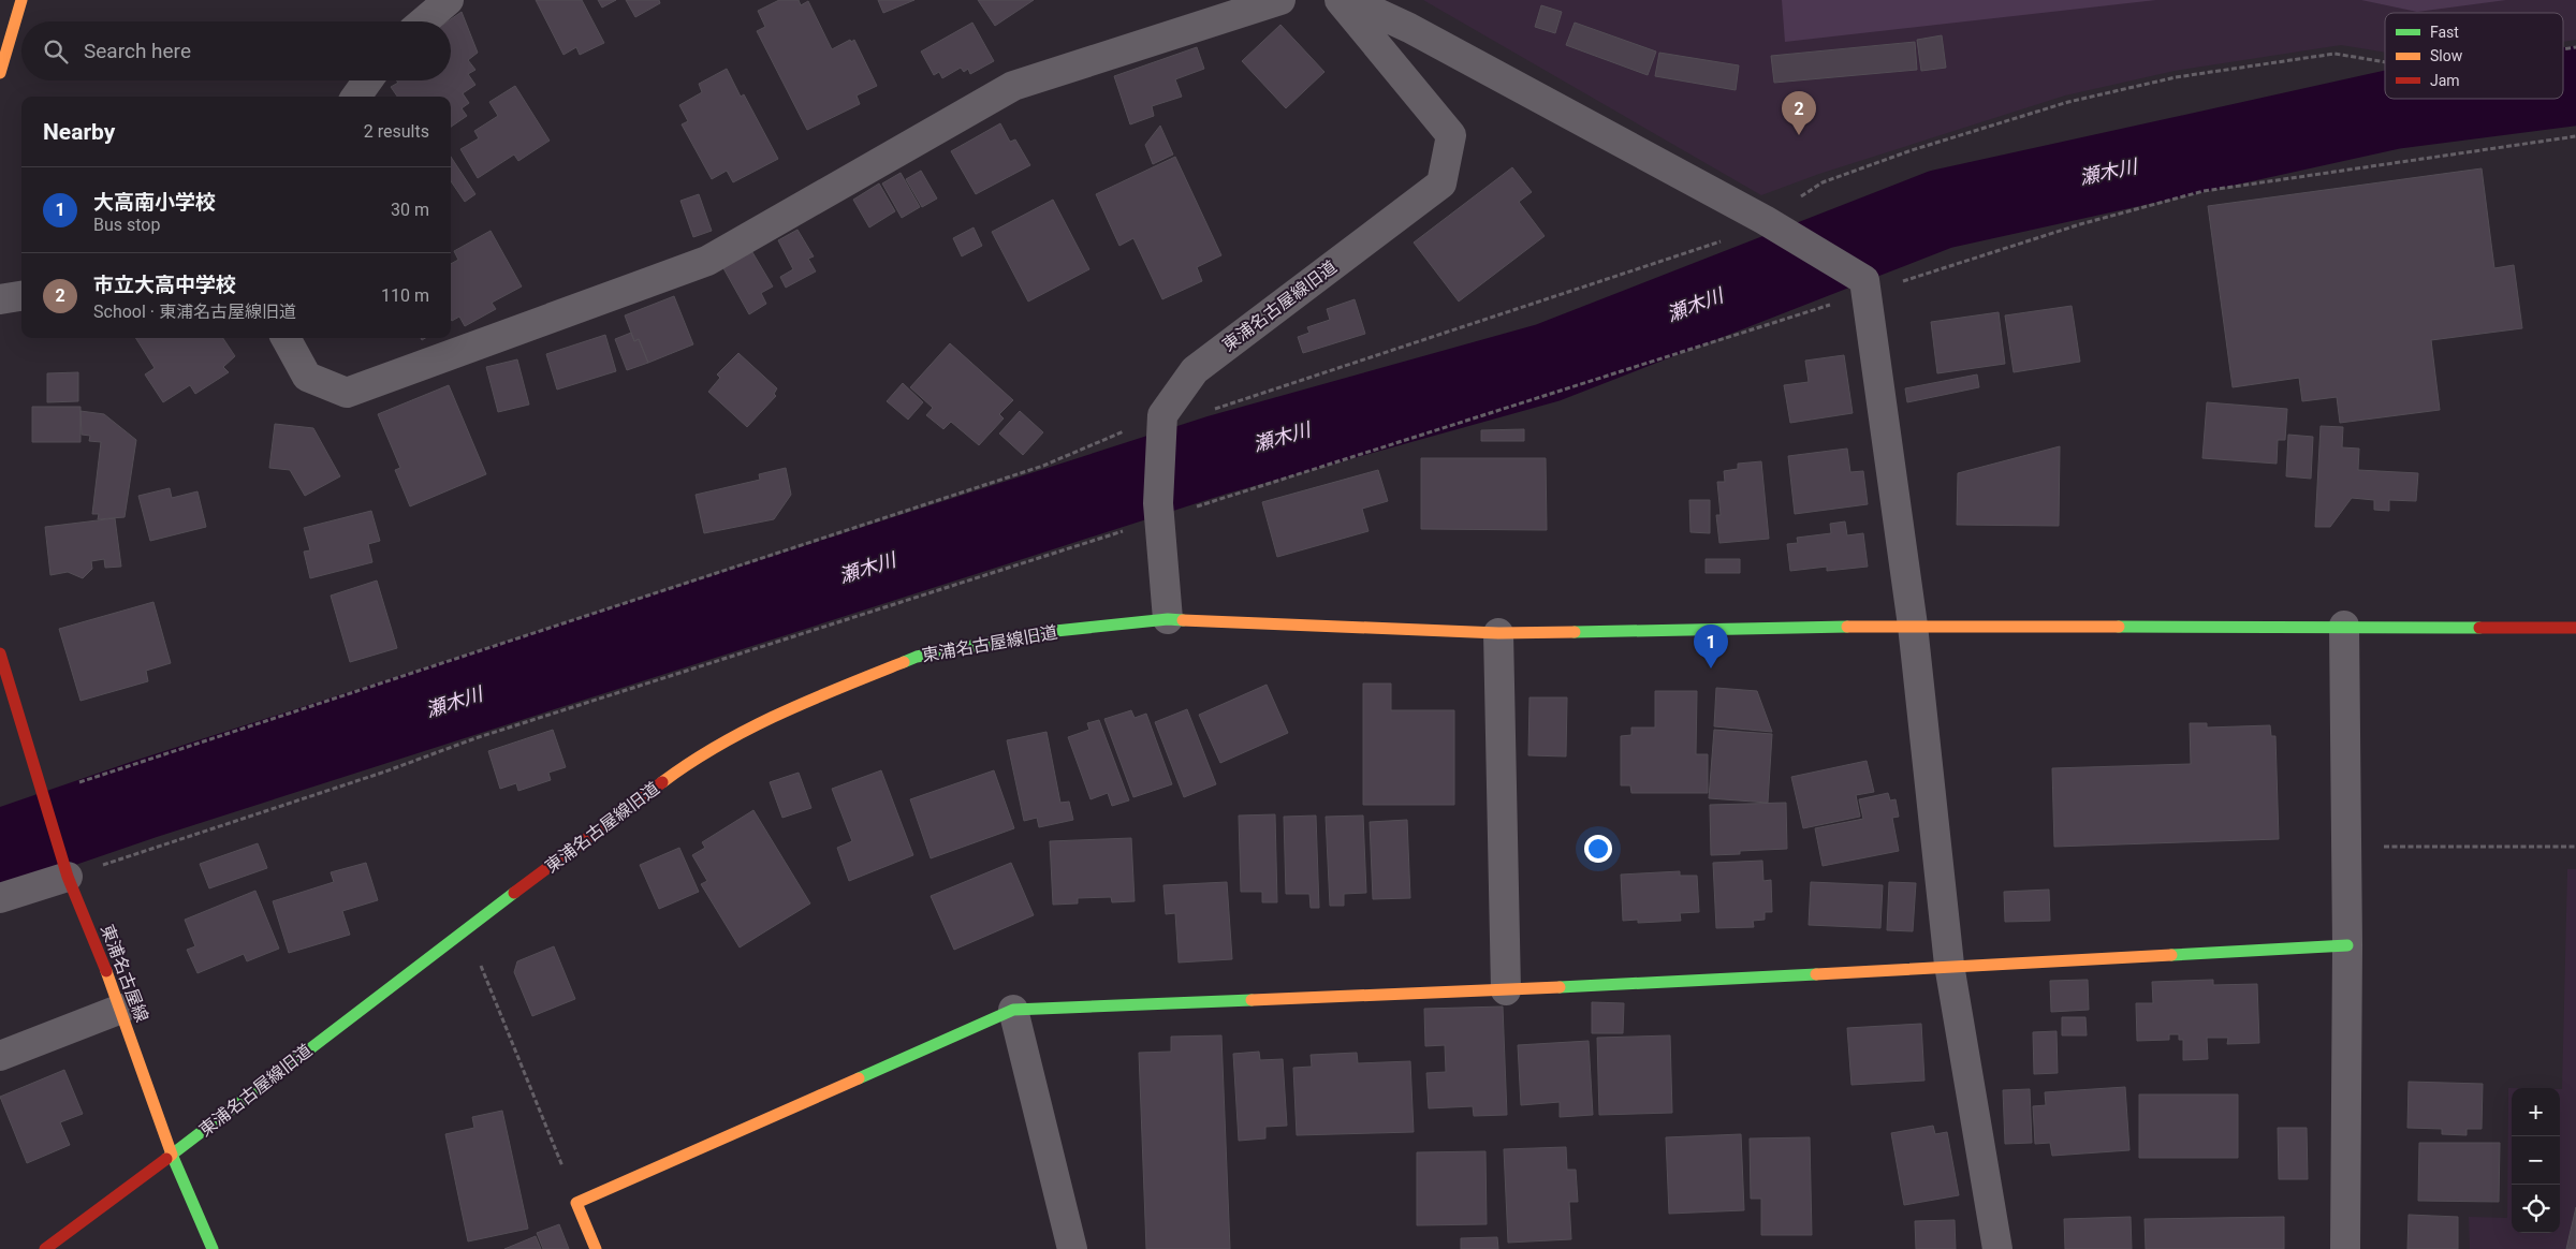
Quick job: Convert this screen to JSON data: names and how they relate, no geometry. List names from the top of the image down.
{
  "streets": {
    "street": ["東浦名古屋線旧道", "東浦名古屋線"]
  },
  "crossings": [
    ["東浦名古屋線旧道", "東浦名古屋線"]
  ],
  "water": ["瀬木川"],
  "legend": ["Fast", "Slow", "Jam"],
  "page": {
    "search": "Search here",
    "pins": ["2", "1"],
    "heading": ["Nearby", "2 results"],
    "list": [
      {
        "mark": "1",
        "name": "大高南小学校",
        "note": "Bus stop",
        "value": "30 m"
      },
      {
        "mark": "2",
        "name": "市立大高中学校",
        "note": "School · 東浦名古屋線旧道",
        "value": "110 m"
      }
    ],
    "map_buttons": ["+", "−"]
  }
}
